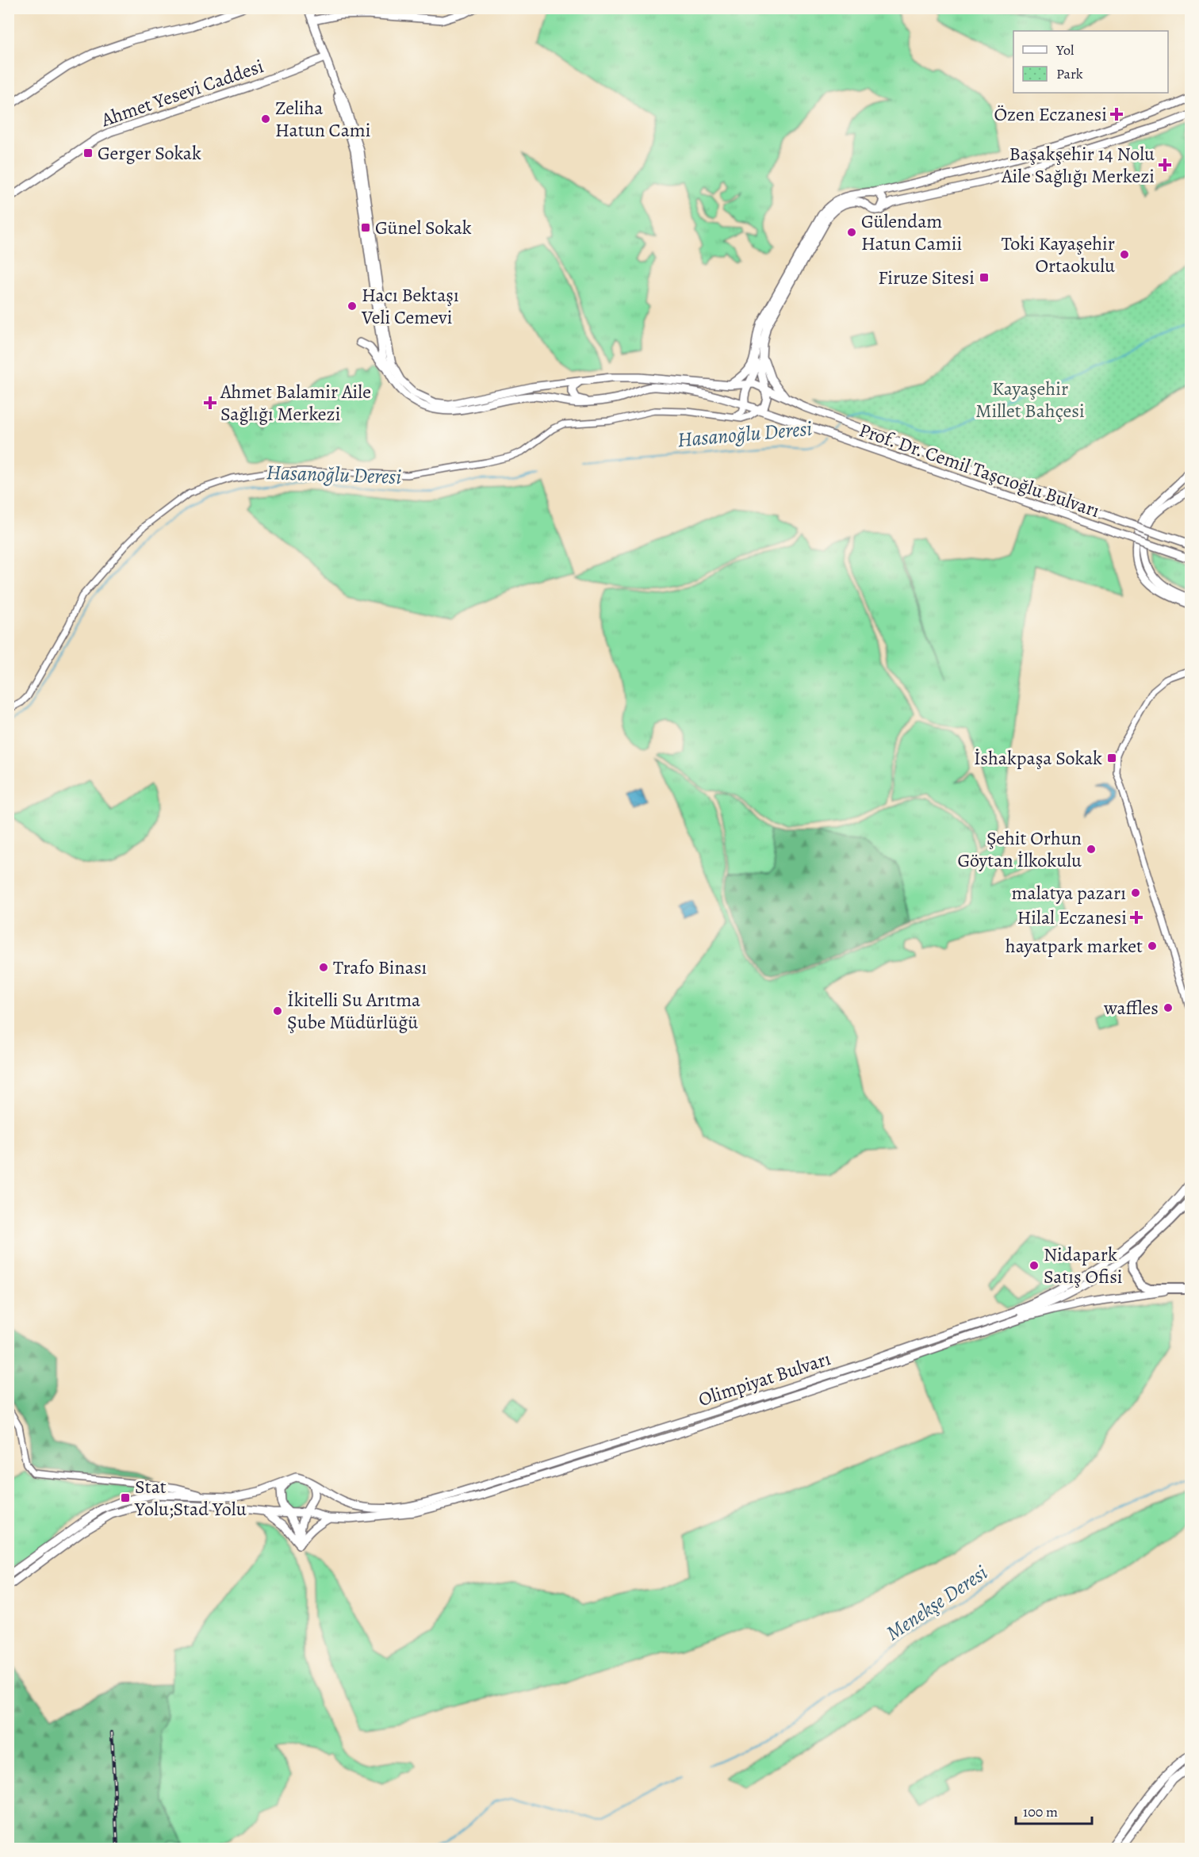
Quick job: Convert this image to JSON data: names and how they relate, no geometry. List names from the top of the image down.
{
  "streets": {
    "main road": ["Ahmet Yesevi Caddesi", "Prof. Dr. Cemil Taşcıoğlu Bulvarı", "Olimpiyat Bulvarı"]
  },
  "water": ["Hasanoğlu Deresi", "Menekşe Deresi"],
  "parks": ["Kayaşehir Millet Bahçesi"],
  "places": {
    "health": [
      "Özen Eczanesi",
      "Başakşehir 14 Nolu Aile Sağlığı Merkezi",
      "Ahmet Balamir Aile Sağlığı Merkezi",
      "Hilal Eczanesi"
    ],
    "other": [
      "Zeliha Hatun Cami",
      "Gülendam Hatun Camii",
      "Toki Kayaşehir Ortaokulu",
      "Hacı Bektaşı Veli Cemevi",
      "Şehit Orhun Göytan İlkokulu",
      "malatya pazarı",
      "hayatpark market",
      "Trafo Binası",
      "waffles",
      "İkitelli Su Arıtma Şube Müdürlüğü",
      "Nidapark Satış Ofisi"
    ],
    "transit": [
      "Gerger Sokak",
      "Günel Sokak",
      "Firuze Sitesi",
      "İshakpaşa Sokak",
      "Stat Yolu;Stad Yolu"
    ]
  },
  "legend": ["Yol", "Park"],
  "scale_bar": "100 m"
}
